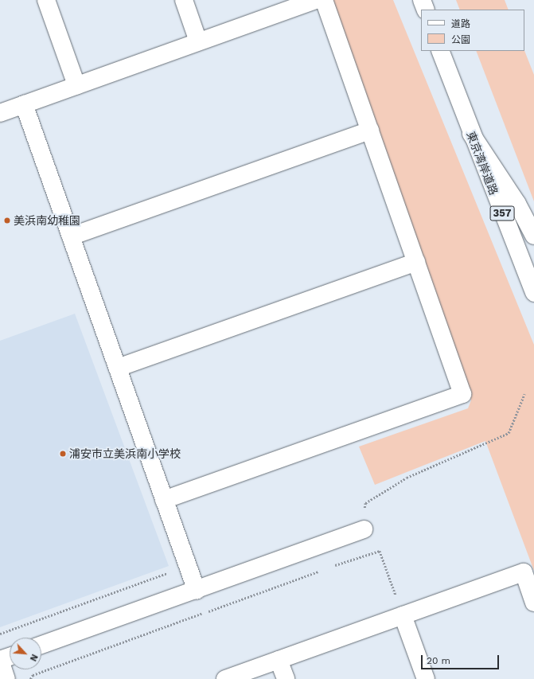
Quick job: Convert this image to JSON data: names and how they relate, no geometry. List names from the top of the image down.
{
  "streets": {
    "main road": ["東京湾岸道路", "357"]
  },
  "places": ["美浜南幼稚園", "浦安市立美浜南小学校"],
  "legend": ["道路", "公園"],
  "scale_bar": "20 m",
  "north": "bottom right"
}
